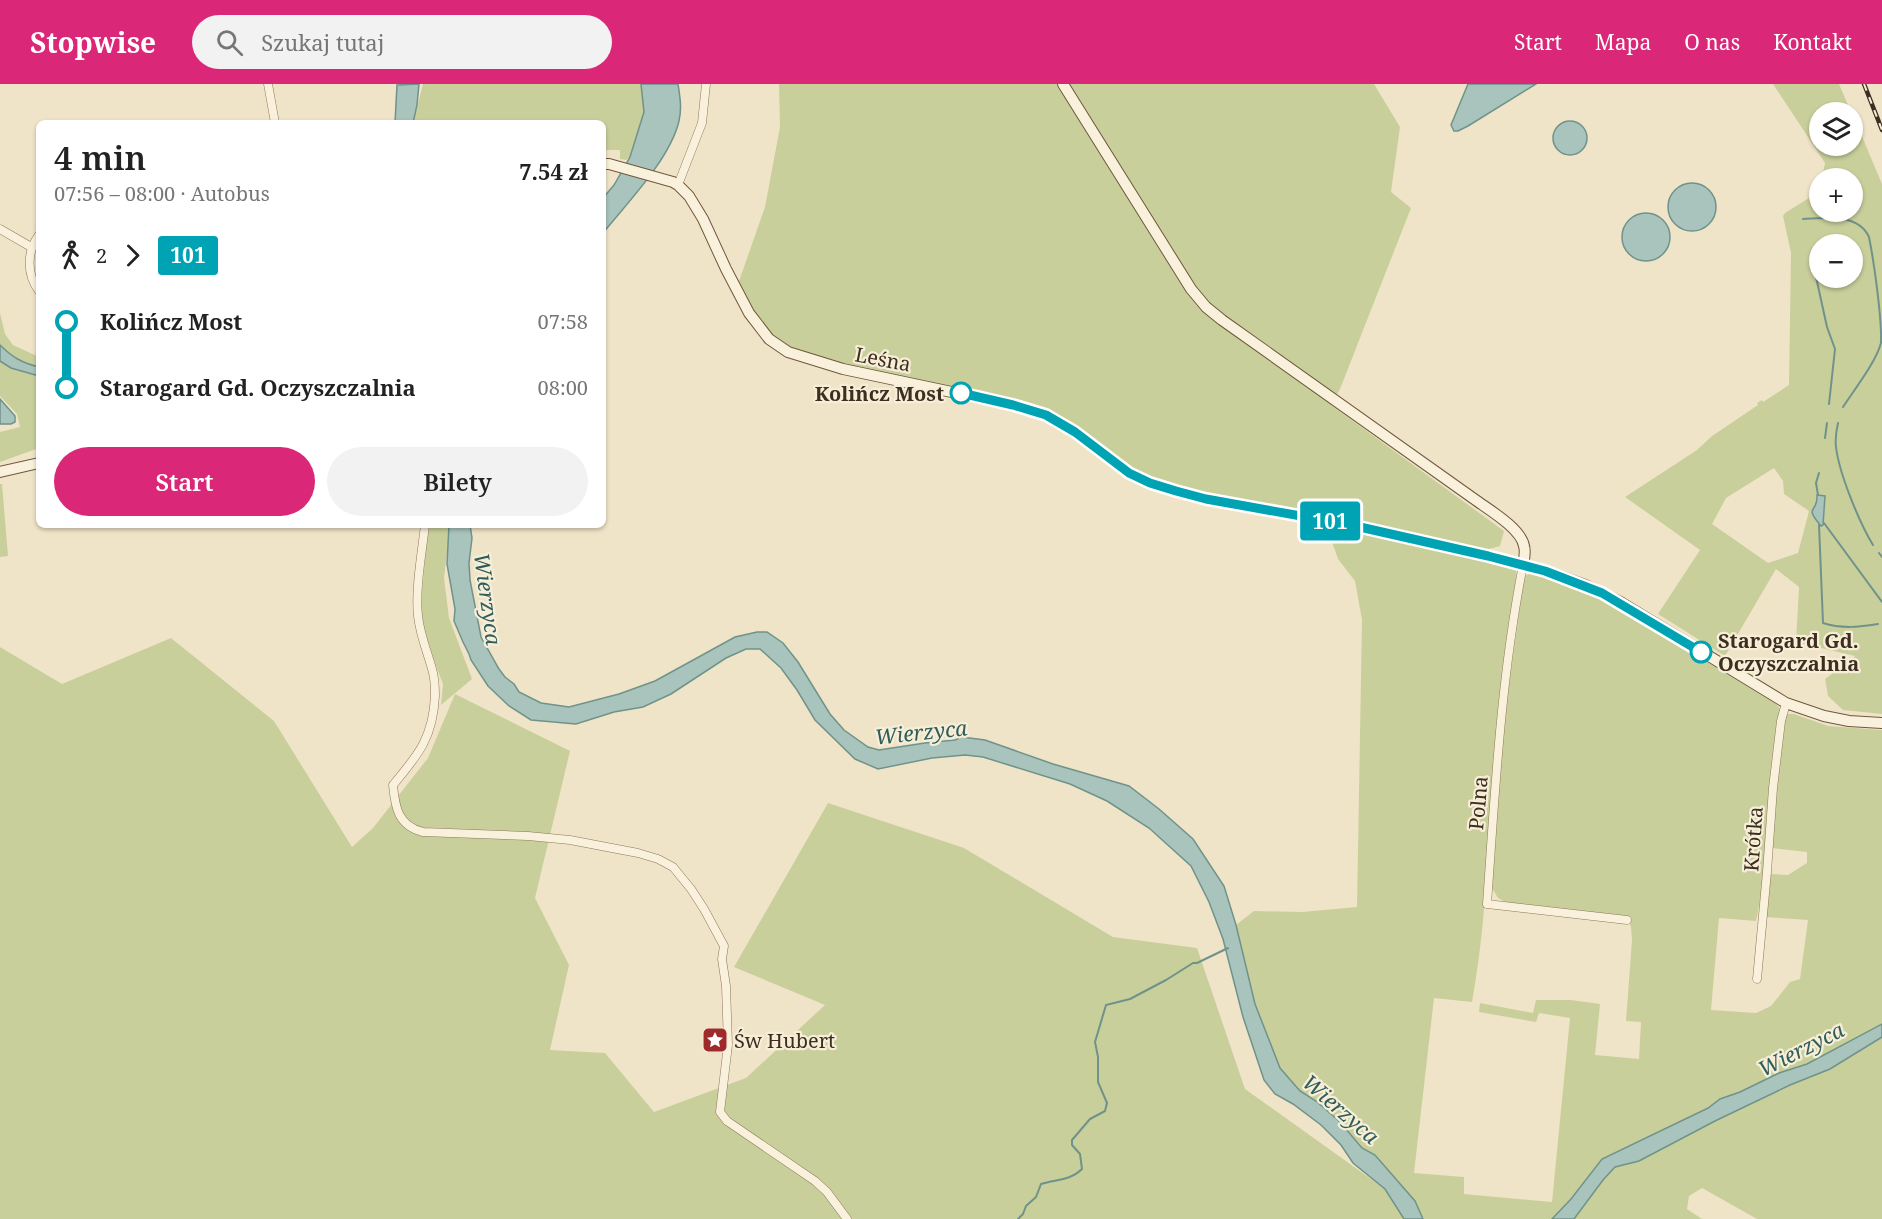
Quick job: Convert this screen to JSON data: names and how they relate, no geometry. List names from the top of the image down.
{
  "streets": {
    "street": ["Leśna", "Polna", "Krótka"]
  },
  "crossings": [
    ["Leśna", "Polna"],
    ["Leśna", "Krótka"]
  ],
  "water": ["Wierzyca"],
  "places": {
    "other": ["Kolińcz Most", "Starogard Gd. Oczyszczalnia"],
    "place": ["Św Hubert"]
  },
  "lines": ["bus line 101"],
  "page": {
    "header": "Stopwise",
    "search": "Szukaj tutaj",
    "nav": [
      "Start",
      "Mapa",
      "O nas",
      "Kontakt"
    ],
    "on_map": "101",
    "map_buttons": ["+", "−"],
    "heading": ["4 min", "07:56 – 08:00 · Autobus", "7.54 zł"],
    "legs": ["2", "101"],
    "list": [
      {
        "name": "Kolińcz Most",
        "value": "07:58"
      },
      {
        "name": "Starogard Gd. Oczyszczalnia",
        "value": "08:00"
      }
    ],
    "buttons": ["Start", "Bilety"]
  }
}
